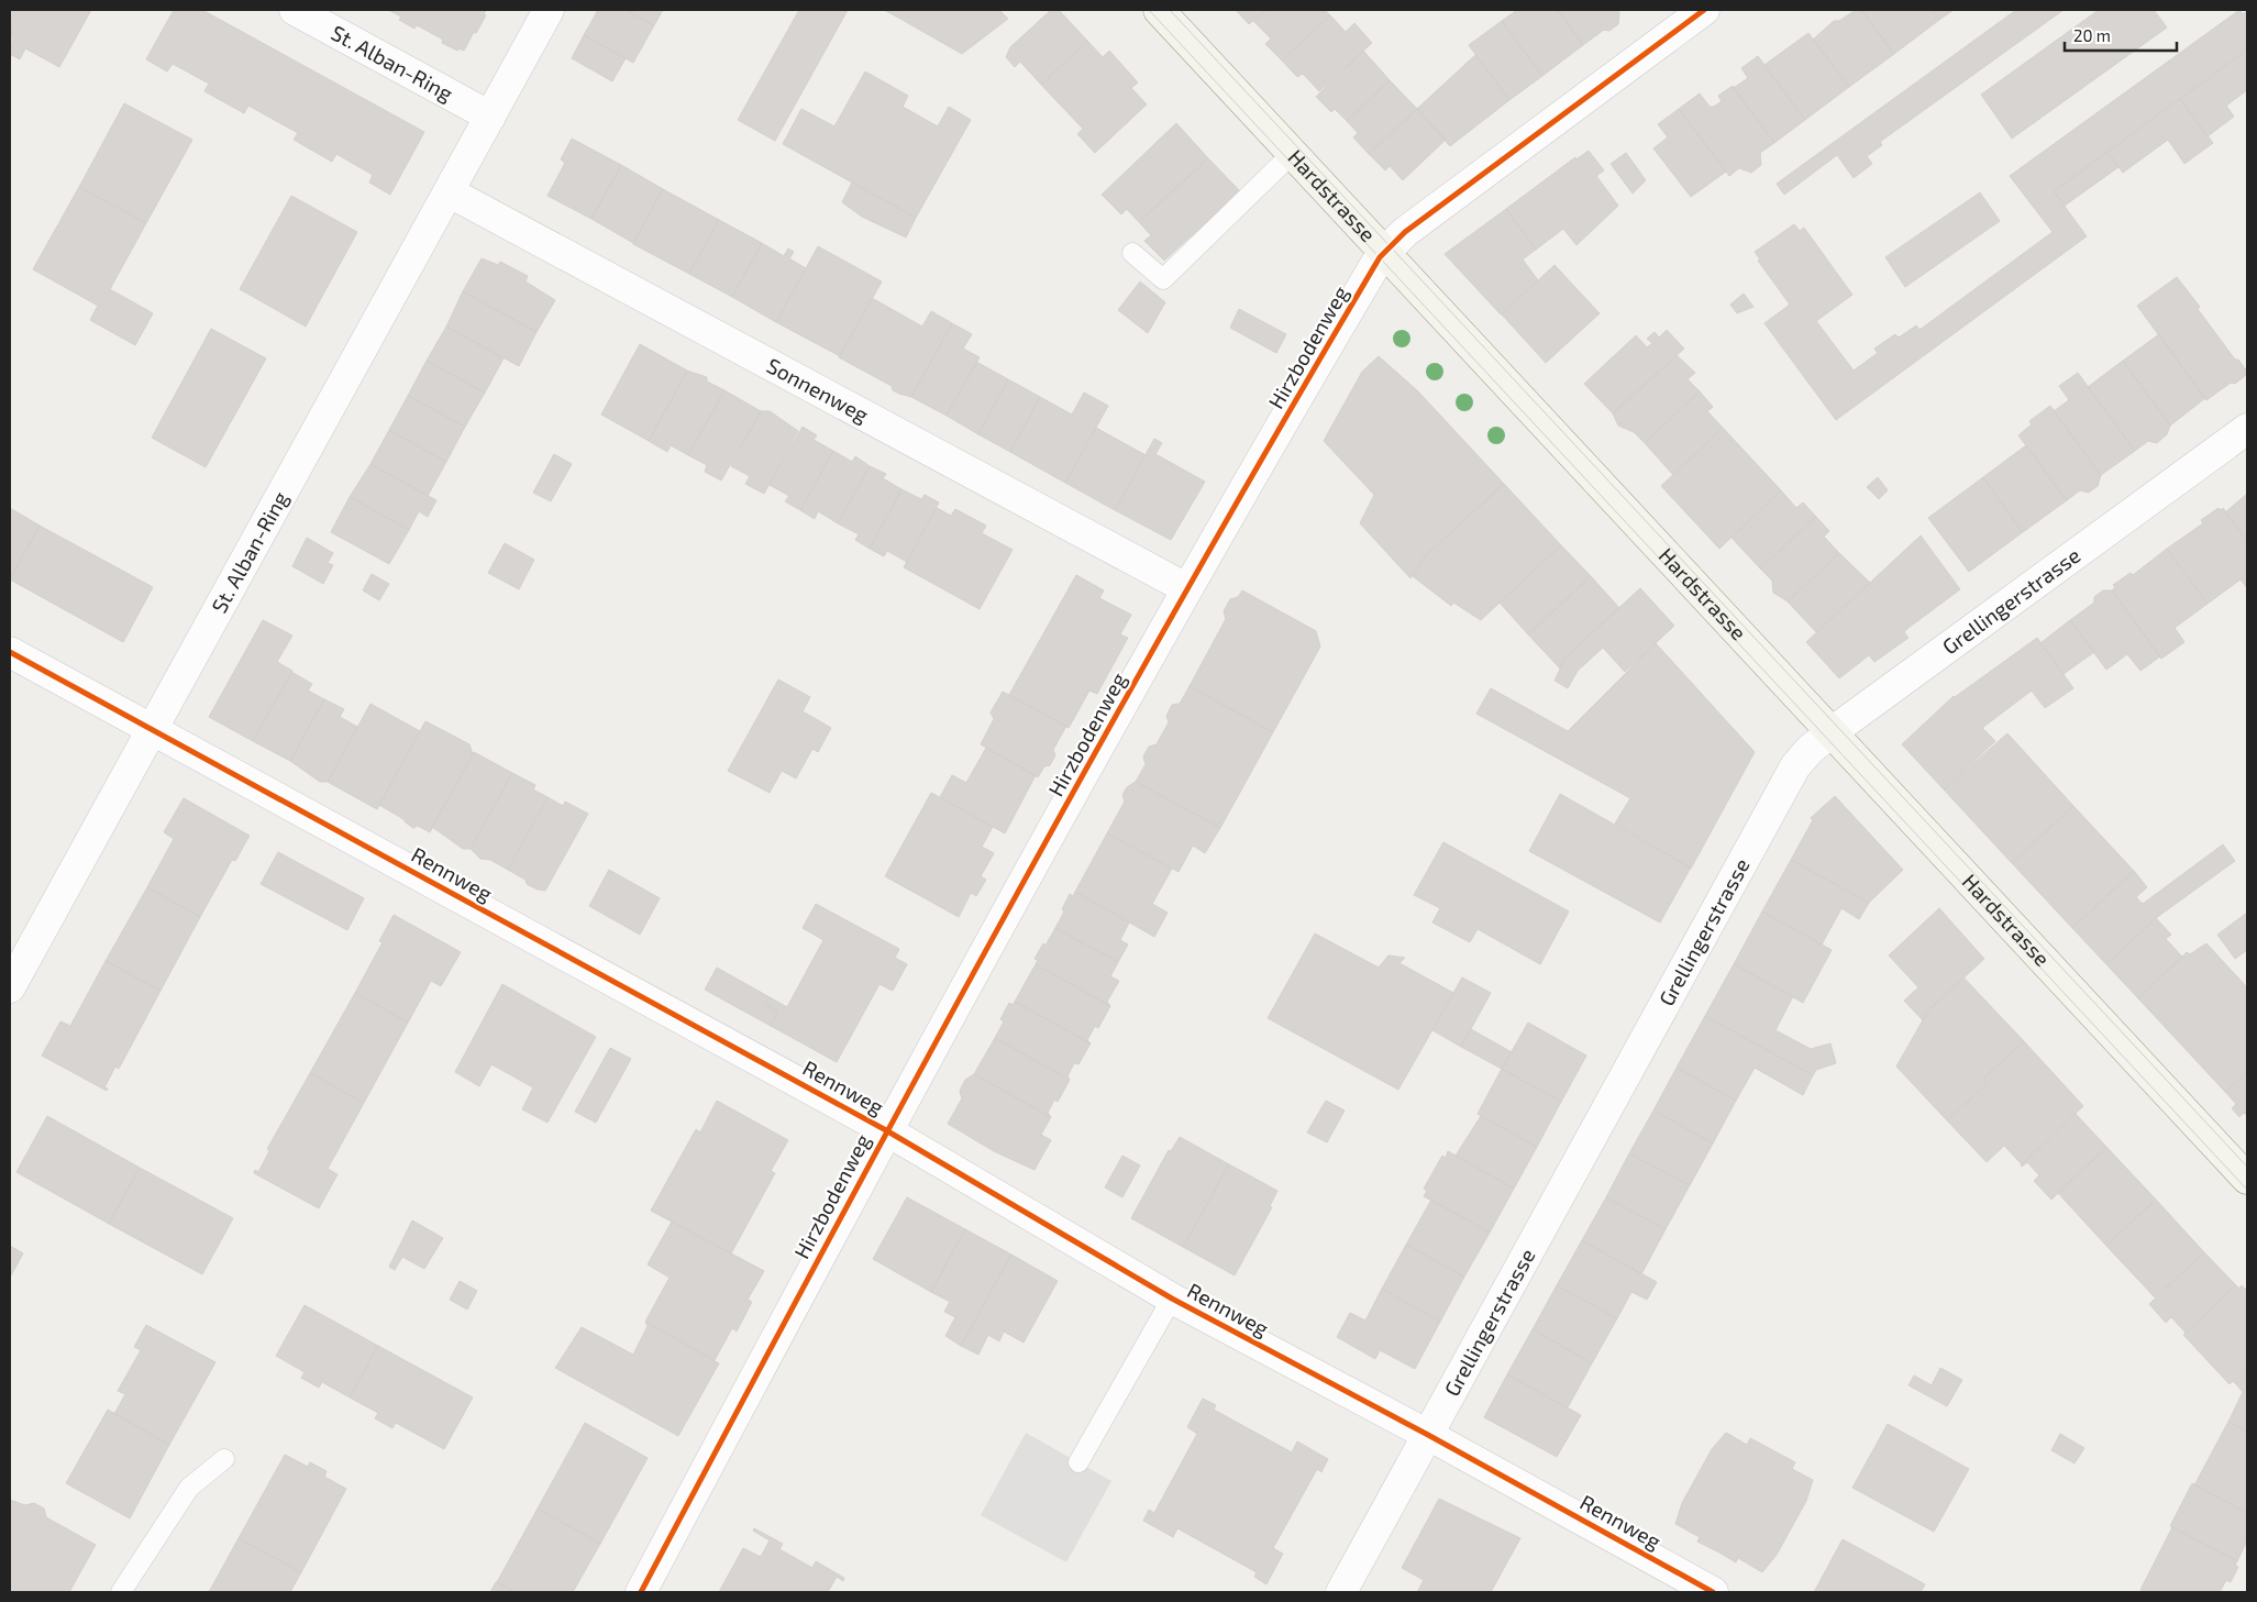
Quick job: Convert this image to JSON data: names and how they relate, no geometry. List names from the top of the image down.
{
  "streets": {
    "street": [
      "St. Alban-Ring",
      "Hardstrasse",
      "Hirzbodenweg",
      "Sonnenweg",
      "Grellingerstrasse",
      "Rennweg"
    ]
  },
  "crossings": [
    ["St. Alban-Ring", "Sonnenweg"],
    ["St. Alban-Ring", "Rennweg"],
    ["Hardstrasse", "Hirzbodenweg"],
    ["Hardstrasse", "Grellingerstrasse"],
    ["Hirzbodenweg", "Sonnenweg"],
    ["Hirzbodenweg", "Rennweg"],
    ["Grellingerstrasse", "Rennweg"]
  ],
  "scale_bar": "20 m"
}
